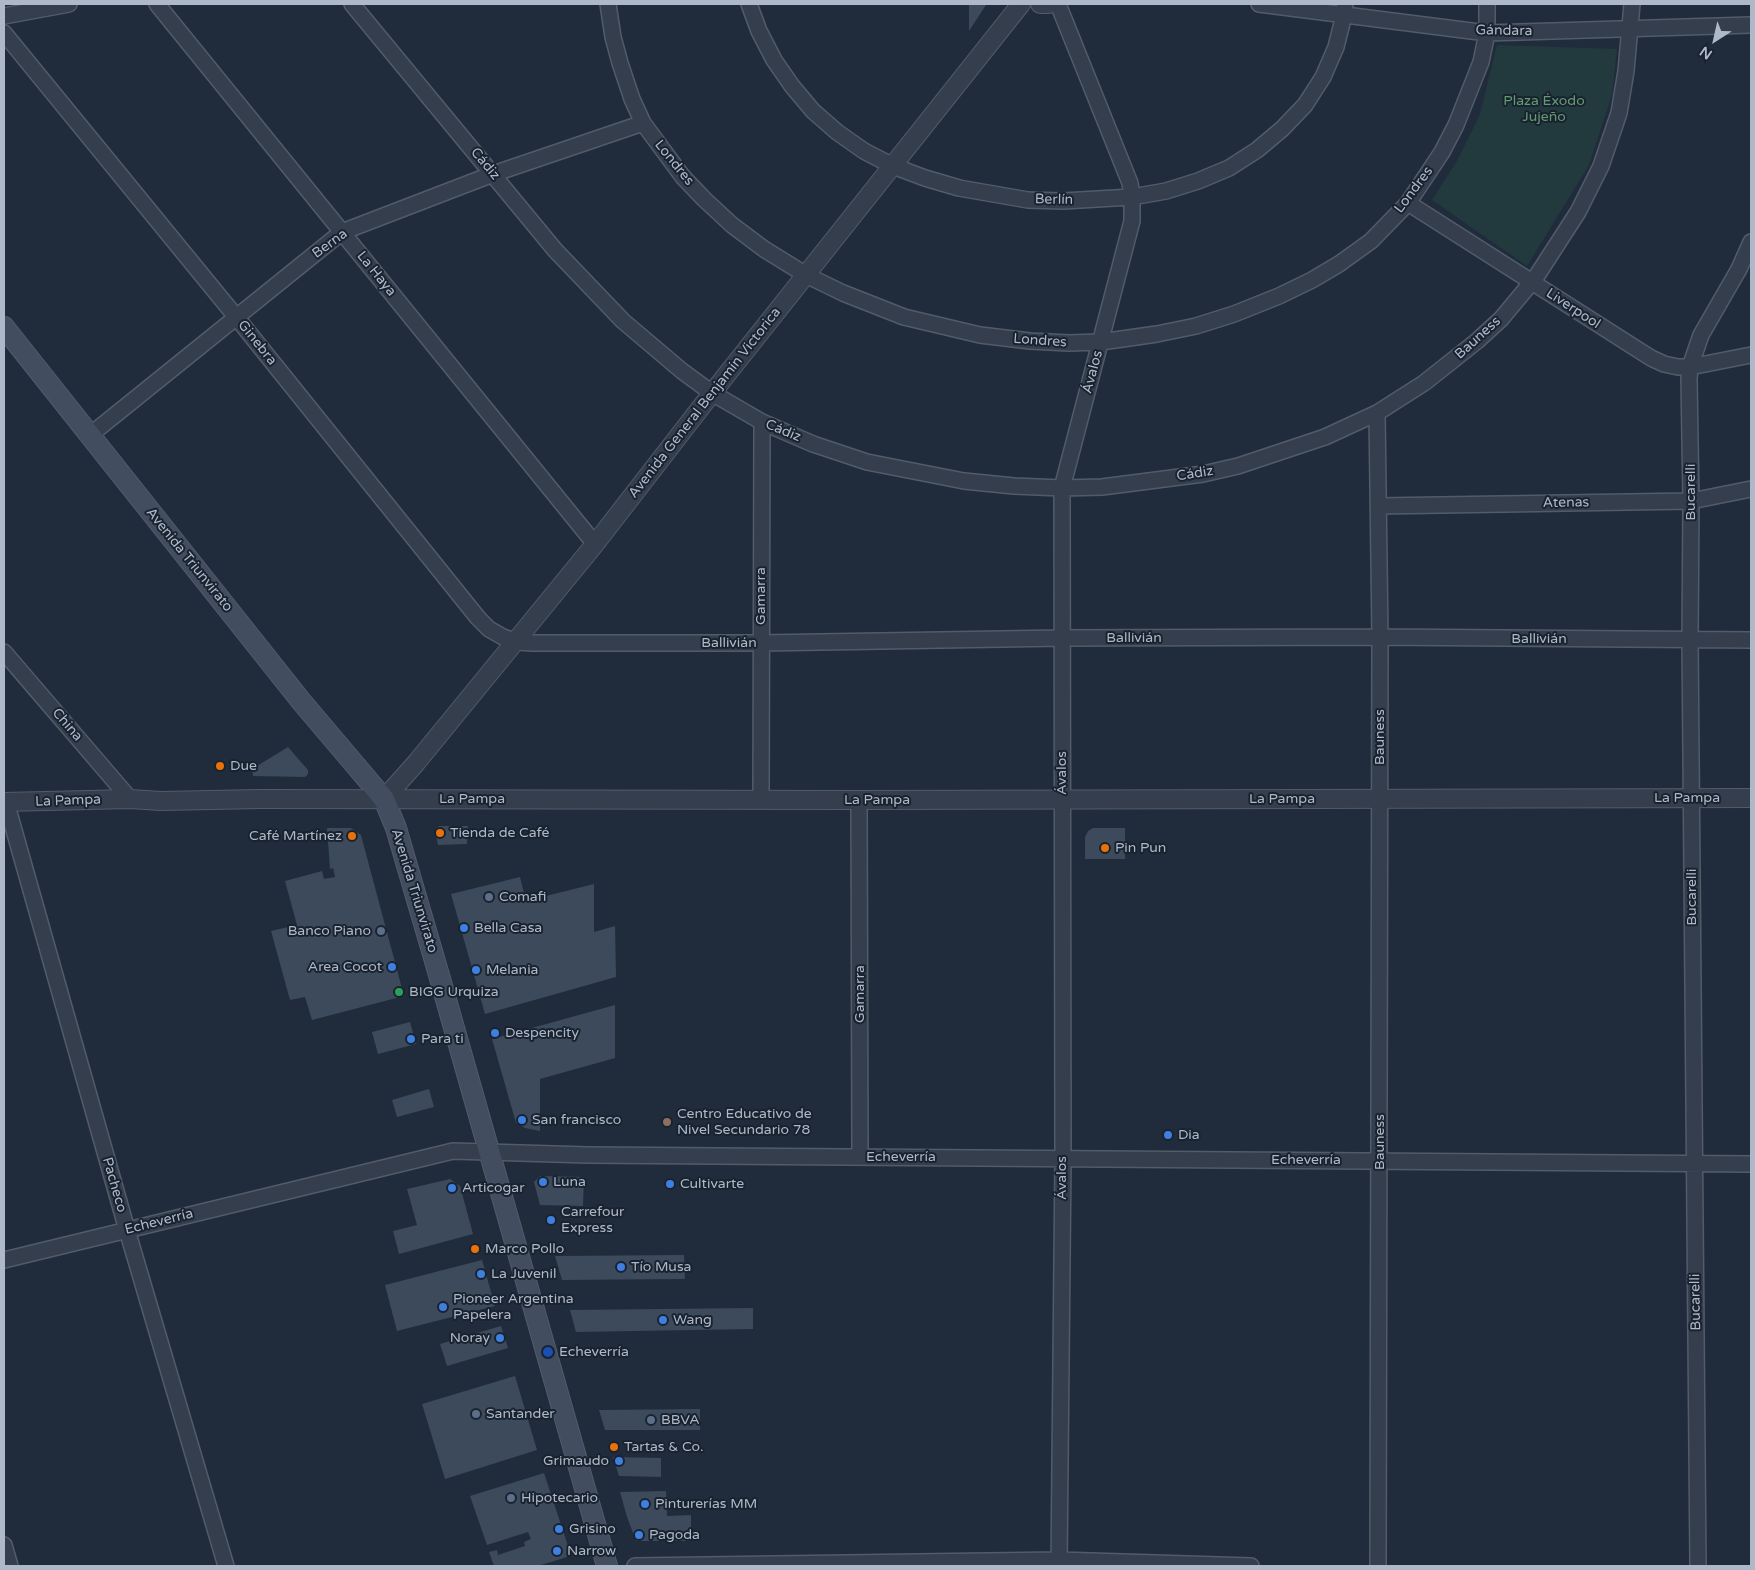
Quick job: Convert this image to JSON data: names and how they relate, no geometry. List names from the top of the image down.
{
  "streets": {
    "main road": ["Avenida Triunvirato"],
    "street": [
      "Gándara",
      "Londres",
      "Cádiz",
      "Berlín",
      "Berna",
      "La Haya",
      "Liverpool",
      "Bauness",
      "Ginebra",
      "Ávalos",
      "Avenida General Benjamín Victorica",
      "Bucarelli",
      "Atenas",
      "Gamarra",
      "Ballivián",
      "China",
      "La Pampa",
      "Echeverría",
      "Pacheco"
    ]
  },
  "crossings": [
    ["Gándara", "Londres"],
    ["Gándara", "Berlín"],
    ["Gándara", "Bauness"],
    ["Londres", "Berna"],
    ["Londres", "Liverpool"],
    ["Londres", "Ávalos"],
    ["Londres", "Avenida General Benjamín Victorica"],
    ["Cádiz", "Berna"],
    ["Cádiz", "Bauness"],
    ["Cádiz", "Ávalos"],
    ["Cádiz", "Avenida General Benjamín Victorica"],
    ["Cádiz", "Gamarra"],
    ["Berlín", "Ávalos"],
    ["Berlín", "Avenida General Benjamín Victorica"],
    ["Berna", "La Haya"],
    ["Berna", "Ginebra"],
    ["Berna", "Avenida Triunvirato"],
    ["La Haya", "Avenida General Benjamín Victorica"],
    ["Liverpool", "Bauness"],
    ["Liverpool", "Bucarelli"],
    ["Bauness", "Atenas"],
    ["Bauness", "Ballivián"],
    ["Bauness", "La Pampa"],
    ["Bauness", "Echeverría"],
    ["Ginebra", "Avenida General Benjamín Victorica"],
    ["Ginebra", "Ballivián"],
    ["Ávalos", "Ballivián"],
    ["Ávalos", "La Pampa"],
    ["Ávalos", "Echeverría"],
    ["Avenida General Benjamín Victorica", "Avenida Triunvirato"],
    ["Avenida General Benjamín Victorica", "Ballivián"],
    ["Avenida General Benjamín Victorica", "La Pampa"],
    ["Bucarelli", "Atenas"],
    ["Bucarelli", "Ballivián"],
    ["Bucarelli", "La Pampa"],
    ["Bucarelli", "Echeverría"],
    ["Avenida Triunvirato", "La Pampa"],
    ["Avenida Triunvirato", "Echeverría"],
    ["Gamarra", "Ballivián"],
    ["Gamarra", "La Pampa"],
    ["Gamarra", "Echeverría"],
    ["China", "La Pampa"],
    ["La Pampa", "Pacheco"],
    ["Echeverría", "Pacheco"]
  ],
  "parks": ["Plaza Éxodo Jujeño"],
  "places": [
    "Due",
    "Tienda de Café",
    "Café Martínez",
    "Pin Pun",
    "Comafi",
    "Bella Casa",
    "Banco Piano",
    "Area Cocot",
    "Melania",
    "BIGG Urquiza",
    "Despencity",
    "Para ti",
    "San francisco",
    "Centro Educativo de Nivel Secundario 78",
    "Dia",
    "Luna",
    "Cultivarte",
    "Articogar",
    "Carrefour Express",
    "Marco Pollo",
    "Tío Musa",
    "La Juvenil",
    "Pioneer Argentina Papelera",
    "Wang",
    "Noray",
    "Echeverría",
    "Santander",
    "BBVA",
    "Tartas & Co.",
    "Grimaudo",
    "Hipotecario",
    "Pinturerías MM",
    "Grisino",
    "Pagoda",
    "Narrow"
  ],
  "north": "bottom left"
}
